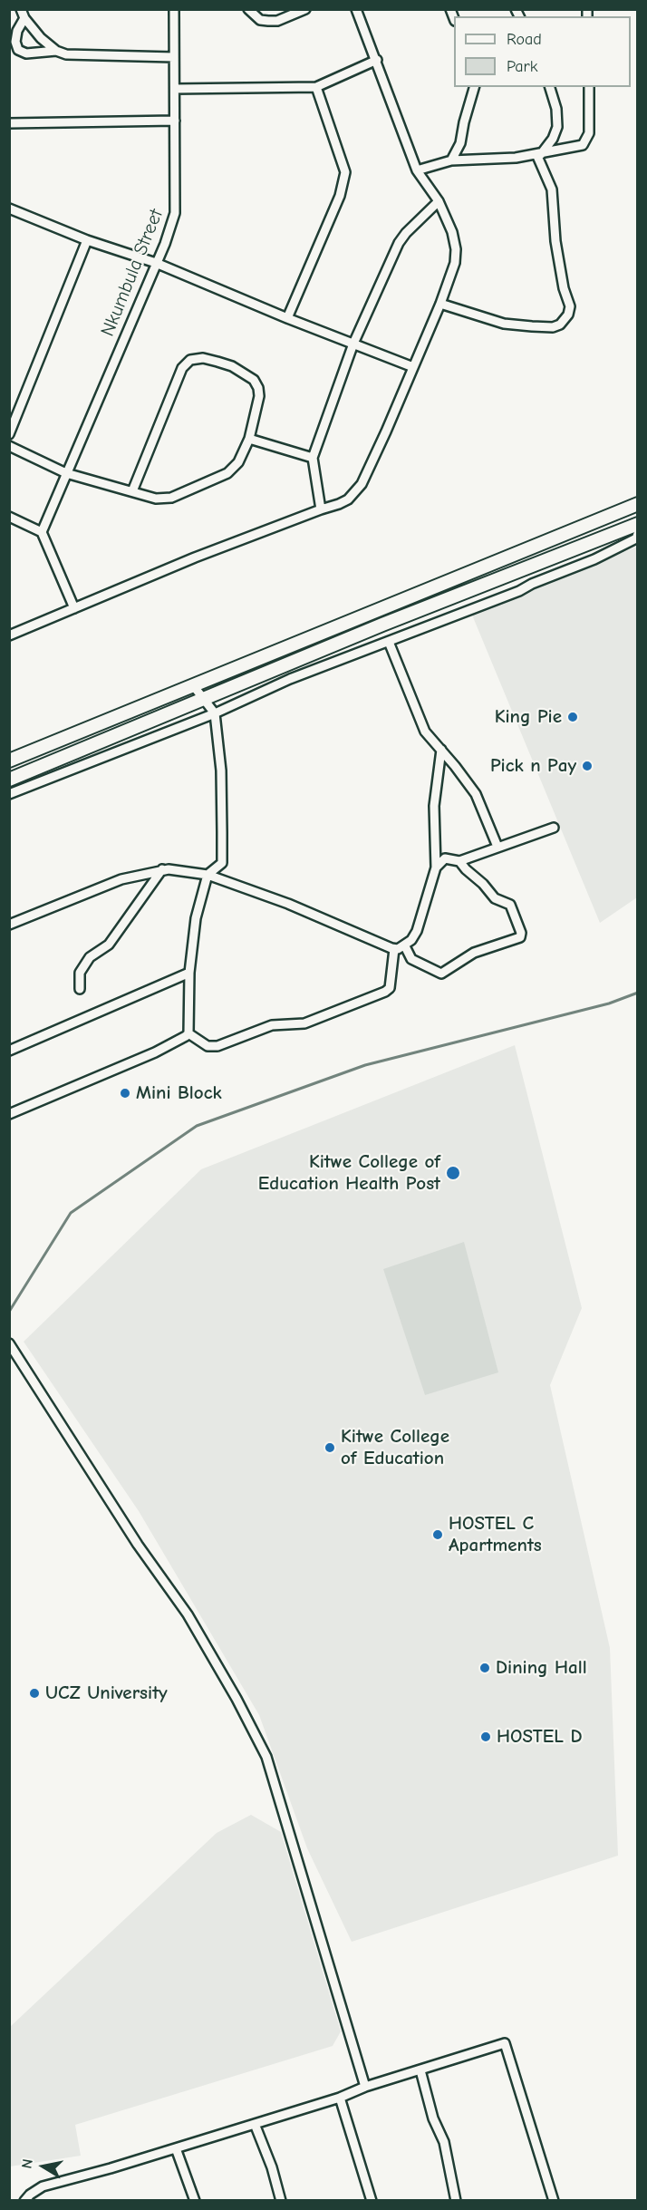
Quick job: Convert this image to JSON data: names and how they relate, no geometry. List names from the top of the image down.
{
  "streets": {
    "street": ["Nkumbula Street"]
  },
  "places": [
    "King Pie",
    "Pick n Pay",
    "Mini Block",
    "Kitwe College of Education Health Post",
    "Kitwe College of Education",
    "HOSTEL C Apartments",
    "Dining Hall",
    "UCZ University",
    "HOSTEL D"
  ],
  "legend": ["Road", "Park"],
  "north": "left"
}
